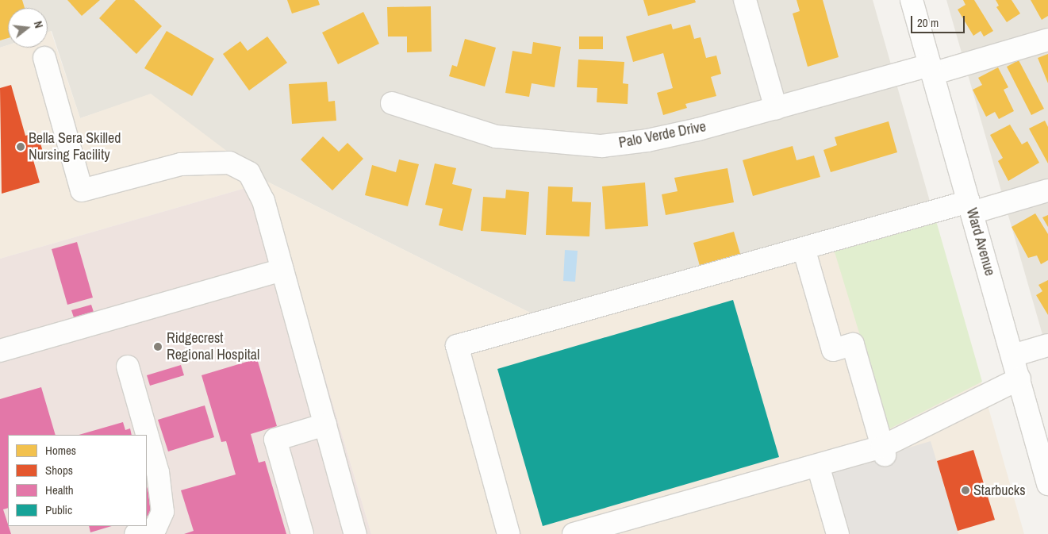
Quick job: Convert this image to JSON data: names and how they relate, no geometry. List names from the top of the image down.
{
  "streets": {
    "street": ["Palo Verde Drive", "Ward Avenue"]
  },
  "crossings": [
    ["Palo Verde Drive", "Ward Avenue"]
  ],
  "places": ["Bella Sera Skilled Nursing Facility", "Ridgecrest Regional Hospital", "Starbucks"],
  "legend": [
    "Homes",
    "Shops",
    "Health",
    "Public"
  ],
  "scale_bar": "20 m",
  "north": "right"
}
